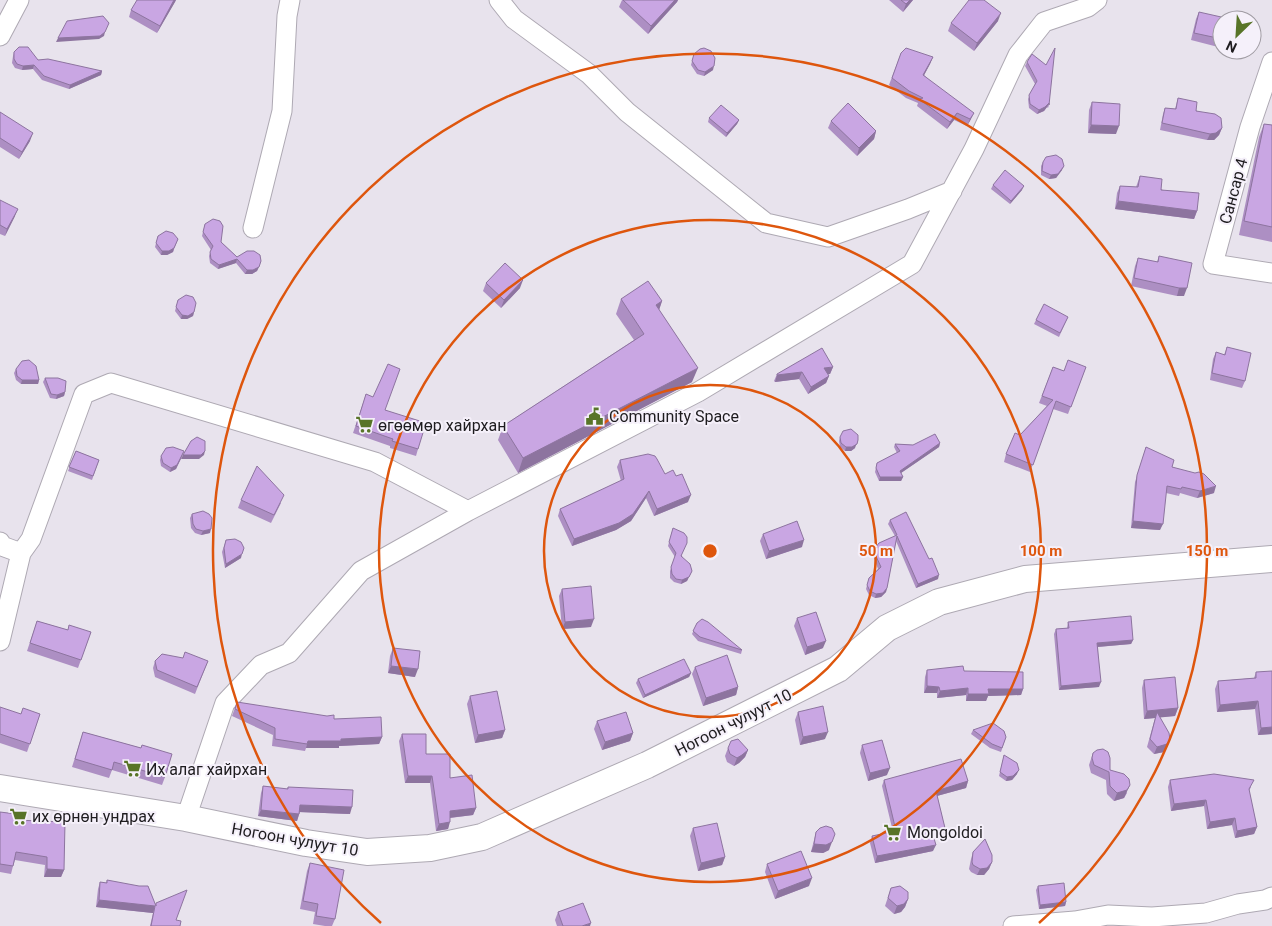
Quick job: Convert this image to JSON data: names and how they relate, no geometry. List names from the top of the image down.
{
  "streets": {
    "street": ["Сансар 4", "Ногоон чулуут 10"]
  },
  "places": {
    "public building": ["Community Space"],
    "supermarket": [
      "өгөөмөр хайрхан",
      "Их алаг хайрхан",
      "их өрнөн ундрах",
      "Mongoldoi"
    ]
  },
  "north": "bottom left",
  "rings": ["50 m", "100 m", "150 m"]
}
